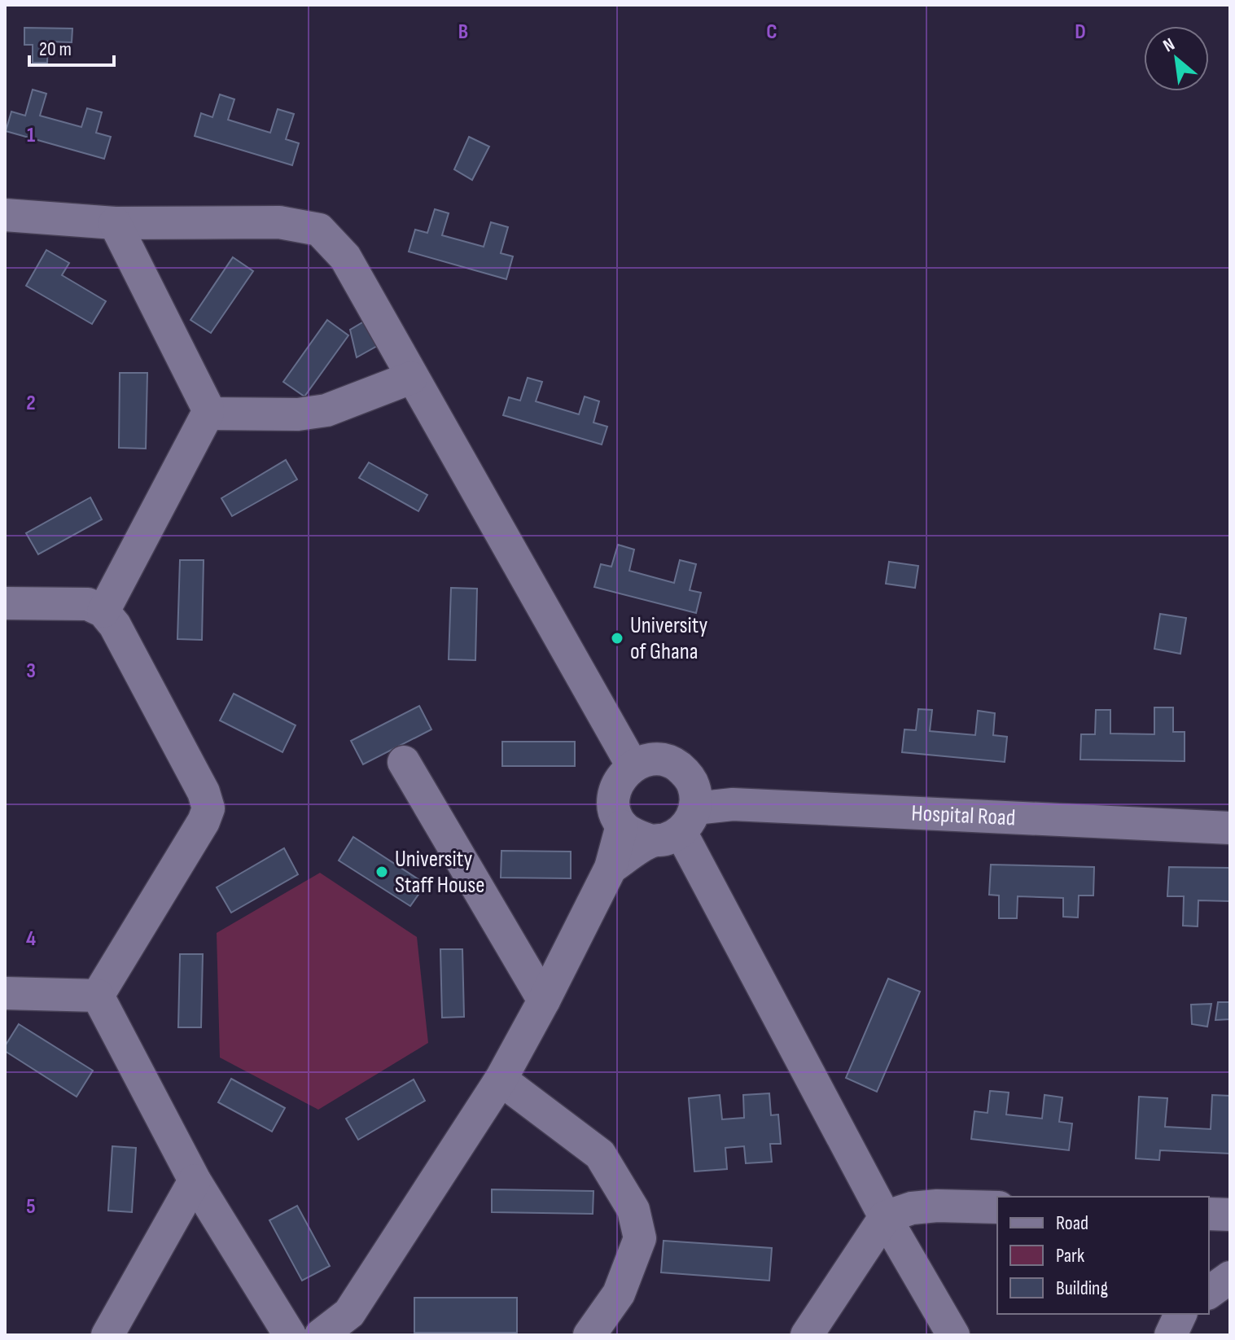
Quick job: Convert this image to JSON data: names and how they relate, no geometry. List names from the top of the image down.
{
  "streets": {
    "street": ["Hospital Road"]
  },
  "places": ["University of Ghana", "University Staff House"],
  "legend": ["Road", "Park", "Building"],
  "scale_bar": "20 m",
  "north": "top left",
  "grid": {
    "columns": ["B", "C", "D"],
    "rows": [
      "1",
      "2",
      "3",
      "4",
      "5"
    ]
  }
}
